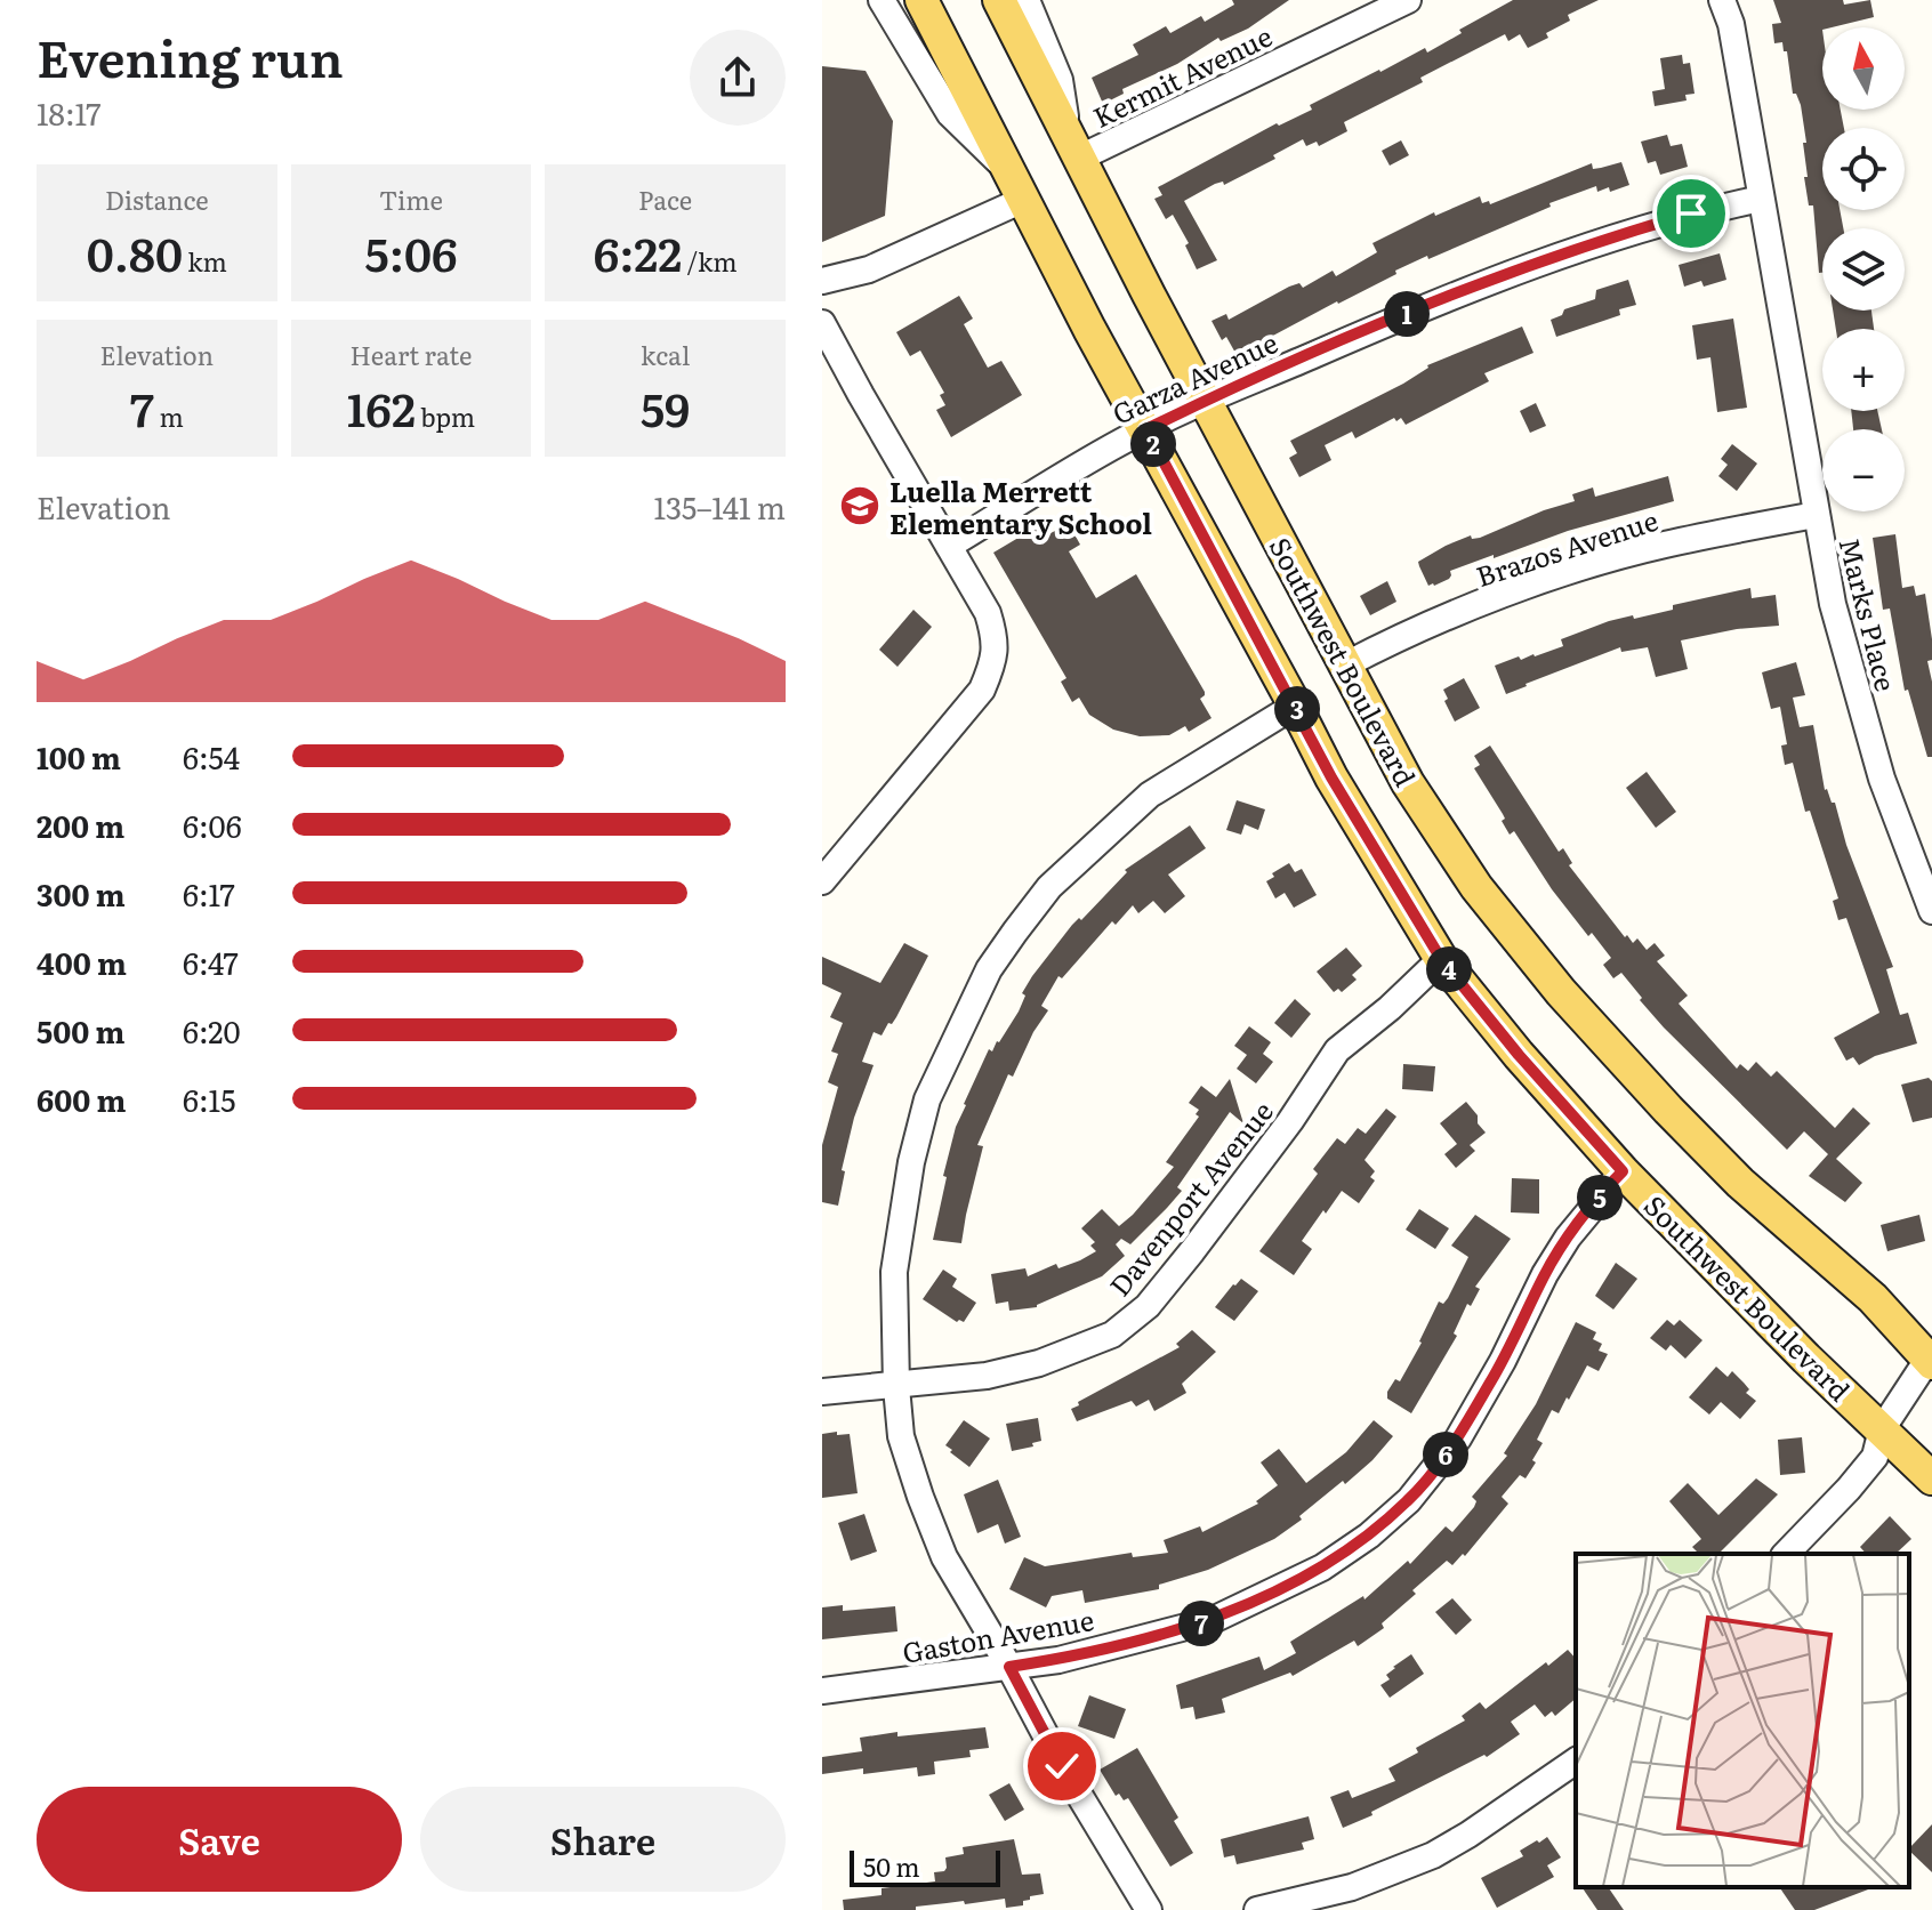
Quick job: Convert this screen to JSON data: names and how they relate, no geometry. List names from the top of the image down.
{
  "streets": {
    "main road": ["Southwest Boulevard"],
    "street": [
      "Kermit Avenue",
      "Garza Avenue",
      "Brazos Avenue",
      "Marks Place",
      "Davenport Avenue",
      "Gaston Avenue"
    ]
  },
  "crossings": [
    ["Kermit Avenue", "Southwest Boulevard"],
    ["Garza Avenue", "Marks Place"],
    ["Garza Avenue", "Southwest Boulevard"],
    ["Brazos Avenue", "Marks Place"],
    ["Brazos Avenue", "Southwest Boulevard"],
    ["Southwest Boulevard", "Davenport Avenue"],
    ["Southwest Boulevard", "Gaston Avenue"]
  ],
  "places": {
    "school or university": ["Luella Merrett Elementary School"]
  },
  "scale_bar": "50 m",
  "north": "top",
  "page": {
    "heading": ["Evening run", "18:17"],
    "map_buttons": ["+", "−"],
    "stats": [
      ["Distance", "0.80 km"],
      ["Time", "5:06"],
      ["Pace", "6:22 /km"],
      ["Elevation", "7 m"],
      ["Heart rate", "162 bpm"],
      ["kcal", "59"]
    ],
    "pins": [
      "1",
      "2",
      "3",
      "4",
      "5",
      "6",
      "7"
    ],
    "chart": ["Elevation", "135–141 m"],
    "list": [
      {
        "name": "100 m",
        "note": "6:54"
      },
      {
        "name": "200 m",
        "note": "6:06"
      },
      {
        "name": "300 m",
        "note": "6:17"
      },
      {
        "name": "400 m",
        "note": "6:47"
      },
      {
        "name": "500 m",
        "note": "6:20"
      },
      {
        "name": "600 m",
        "note": "6:15"
      }
    ],
    "buttons": ["Save", "Share"],
    "scale": "50 m"
  }
}
